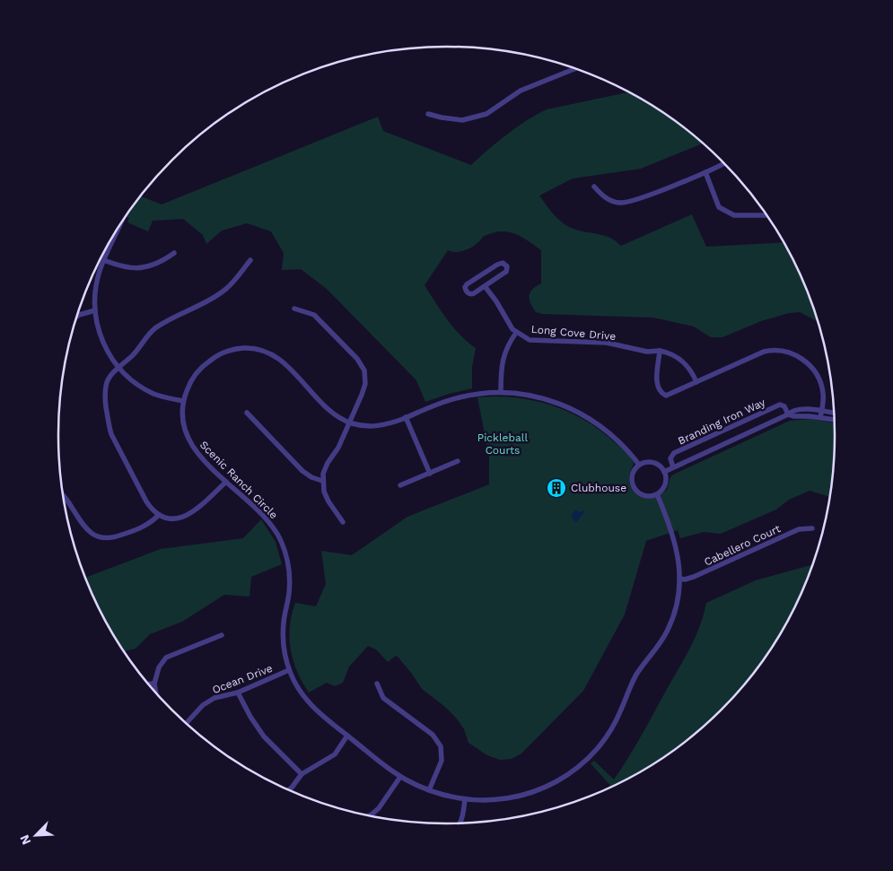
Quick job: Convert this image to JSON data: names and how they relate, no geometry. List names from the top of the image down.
{
  "streets": {
    "street": [
      "Long Cove Drive",
      "Branding Iron Way",
      "Scenic Ranch Circle",
      "Cabellero Court",
      "Ocean Drive"
    ]
  },
  "crossings": [
    ["Scenic Ranch Circle", "Cabellero Court"],
    ["Scenic Ranch Circle", "Ocean Drive"]
  ],
  "parks": ["Pickleball Courts"],
  "places": {
    "building": ["Clubhouse"]
  },
  "north": "bottom left"
}
